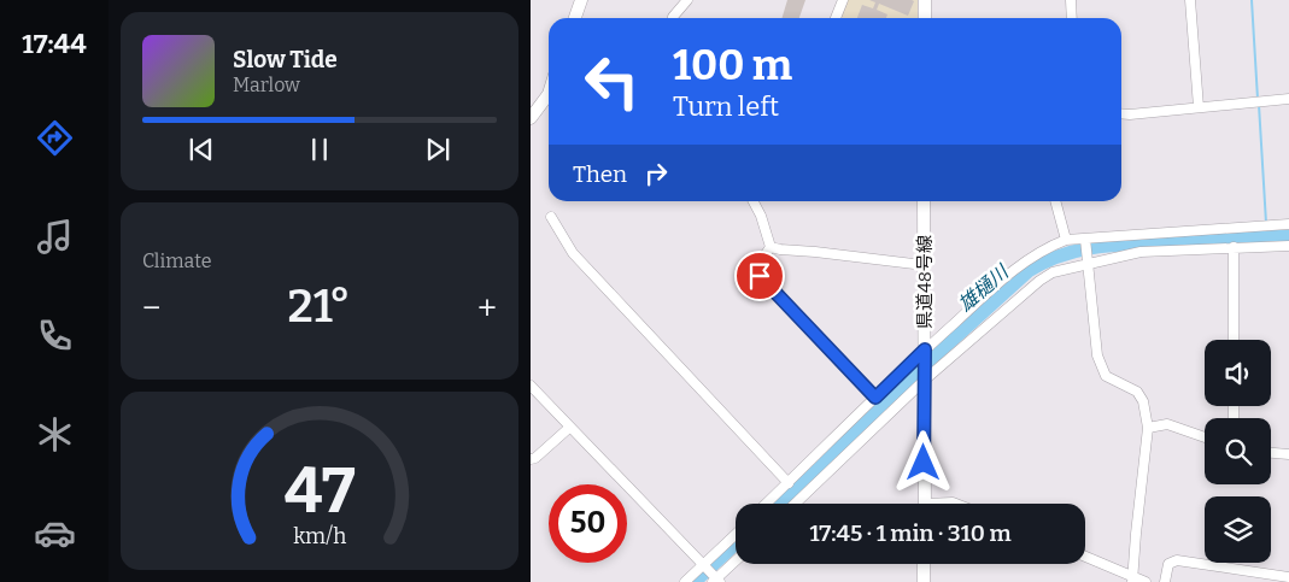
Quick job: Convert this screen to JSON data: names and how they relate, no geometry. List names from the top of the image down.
{
  "streets": {
    "main road": ["県道48号線"]
  },
  "water": ["雄樋川"],
  "page": {
    "tabs": "17:44",
    "turn": ["100 m", "Turn left"],
    "song": ["Slow Tide", "Marlow"],
    "then": "Then",
    "tile": "Climate",
    "heat": ["−", "21°", "+"],
    "limit": "50",
    "trip": "17:45 · 1 min · 310 m",
    "gauge": ["47", "km/h"]
  }
}
